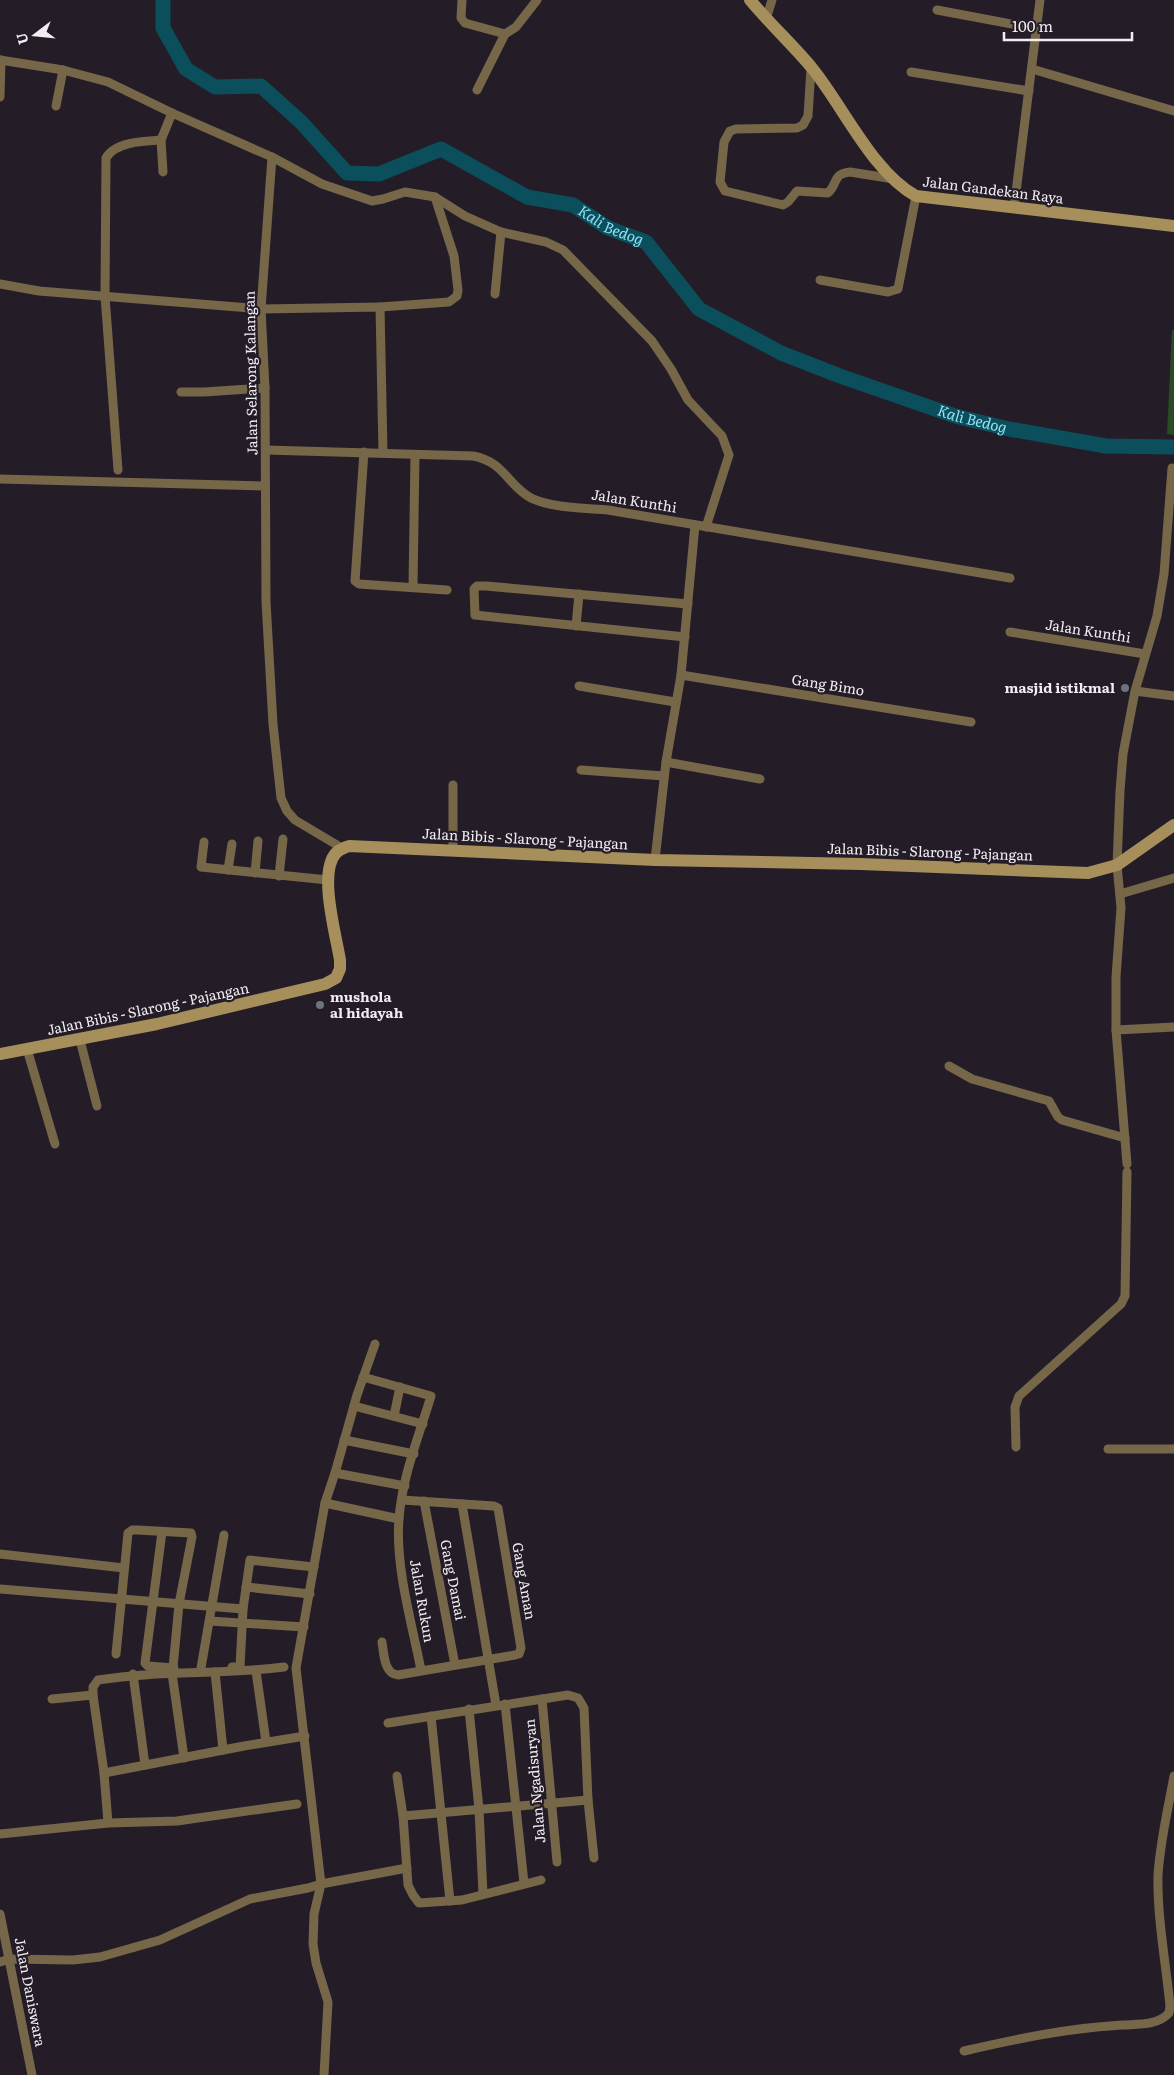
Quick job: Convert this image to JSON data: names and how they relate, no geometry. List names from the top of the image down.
{
  "streets": {
    "main road": ["Jalan Gandekan Raya", "Jalan Bibis - Slarong - Pajangan"],
    "street": [
      "Jalan Selarong Kalangan",
      "Jalan Kunthi",
      "Gang Bimo",
      "Gang Damai",
      "Gang Aman",
      "Jalan Rukun",
      "Jalan Ngadisuryan",
      "Jalan Daniswara"
    ]
  },
  "crossings": [
    ["Jalan Selarong Kalangan", "Jalan Kunthi"],
    ["Jalan Selarong Kalangan", "Jalan Bibis - Slarong - Pajangan"],
    ["Jalan Kunthi", "Jalan Bibis - Slarong - Pajangan"]
  ],
  "water": ["Kali Bedog"],
  "places": ["masjid istikmal", "mushola al hidayah"],
  "scale_bar": "100 m",
  "north": "left"
}
